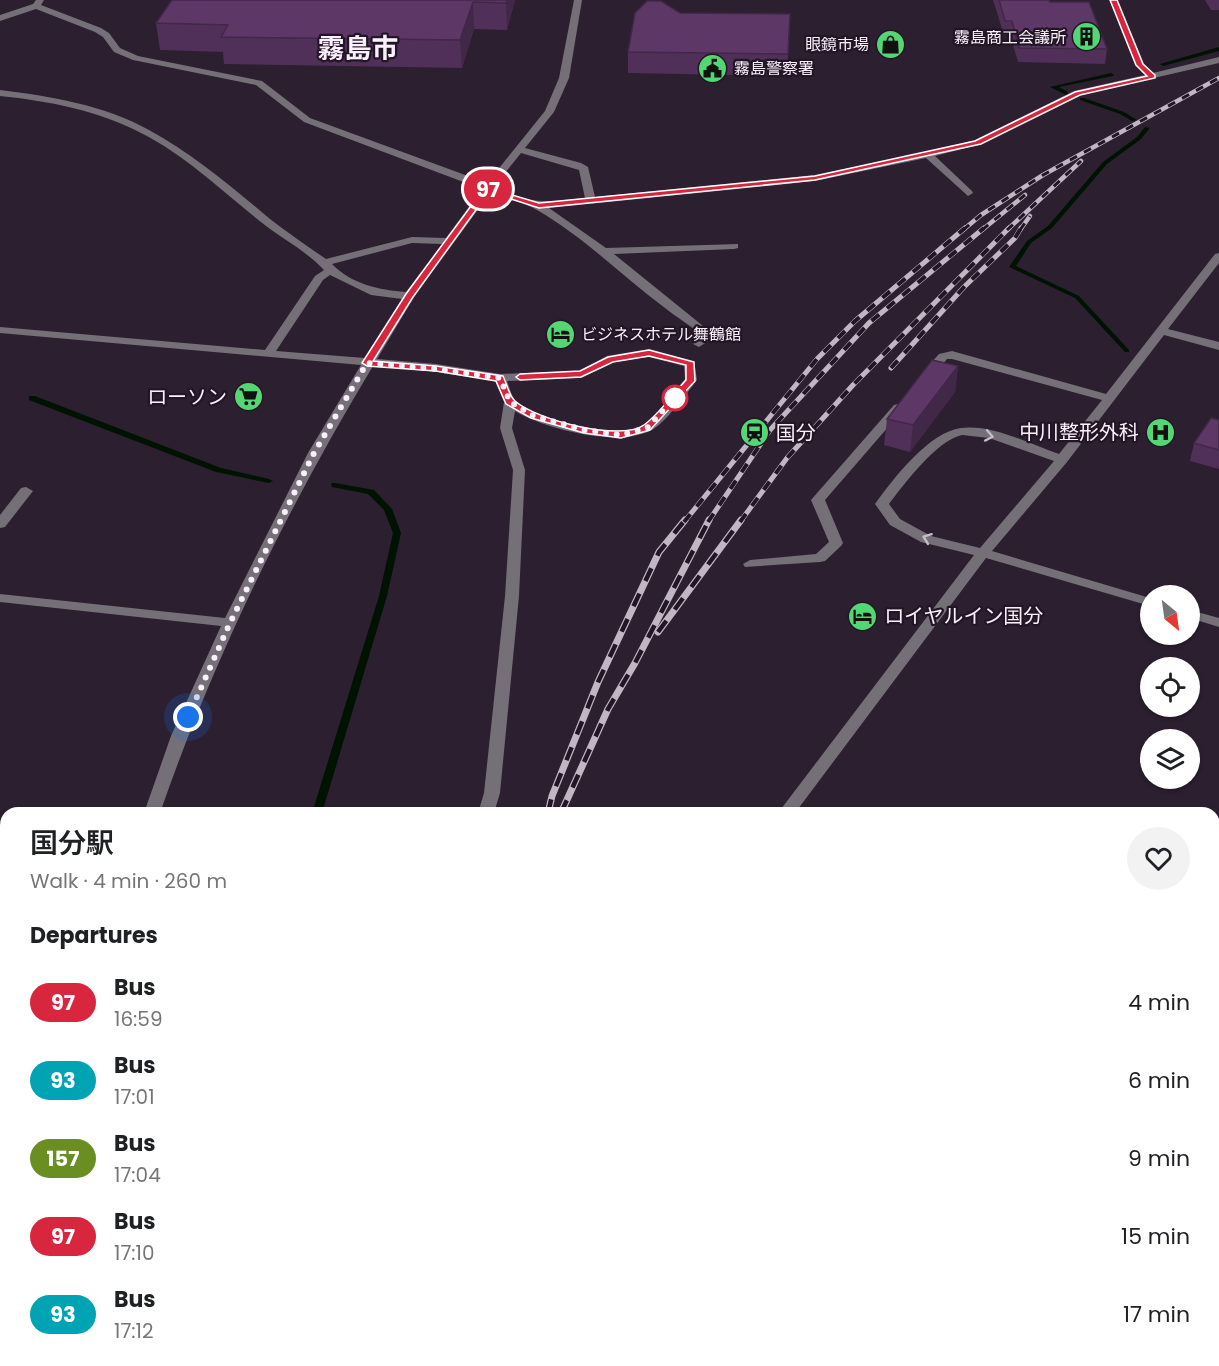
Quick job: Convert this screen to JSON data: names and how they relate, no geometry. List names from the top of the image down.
{
  "districts": ["霧島市"],
  "places": {
    "building": ["霧島商工会議所"],
    "shop": ["眼鏡市場"],
    "public building": ["霧島警察署"],
    "hotel": ["ビジネスホテル舞鶴館", "ロイヤルイン国分"],
    "supermarket": ["ローソン"],
    "hospital": ["中川整形外科"],
    "station": ["国分"]
  },
  "lines": ["bus line 97"],
  "north": "bottom right",
  "page": {
    "on_map": "97",
    "heading": [
      ["国分駅", "Walk · 4 min · 260 m"],
      "Departures"
    ],
    "list": [
      {
        "mark": "97",
        "name": "Bus",
        "note": "16:59",
        "value": "4 min"
      },
      {
        "mark": "93",
        "name": "Bus",
        "note": "17:01",
        "value": "6 min"
      },
      {
        "mark": "157",
        "name": "Bus",
        "note": "17:04",
        "value": "9 min"
      },
      {
        "mark": "97",
        "name": "Bus",
        "note": "17:10",
        "value": "15 min"
      },
      {
        "mark": "93",
        "name": "Bus",
        "note": "17:12",
        "value": "17 min"
      }
    ]
  }
}
